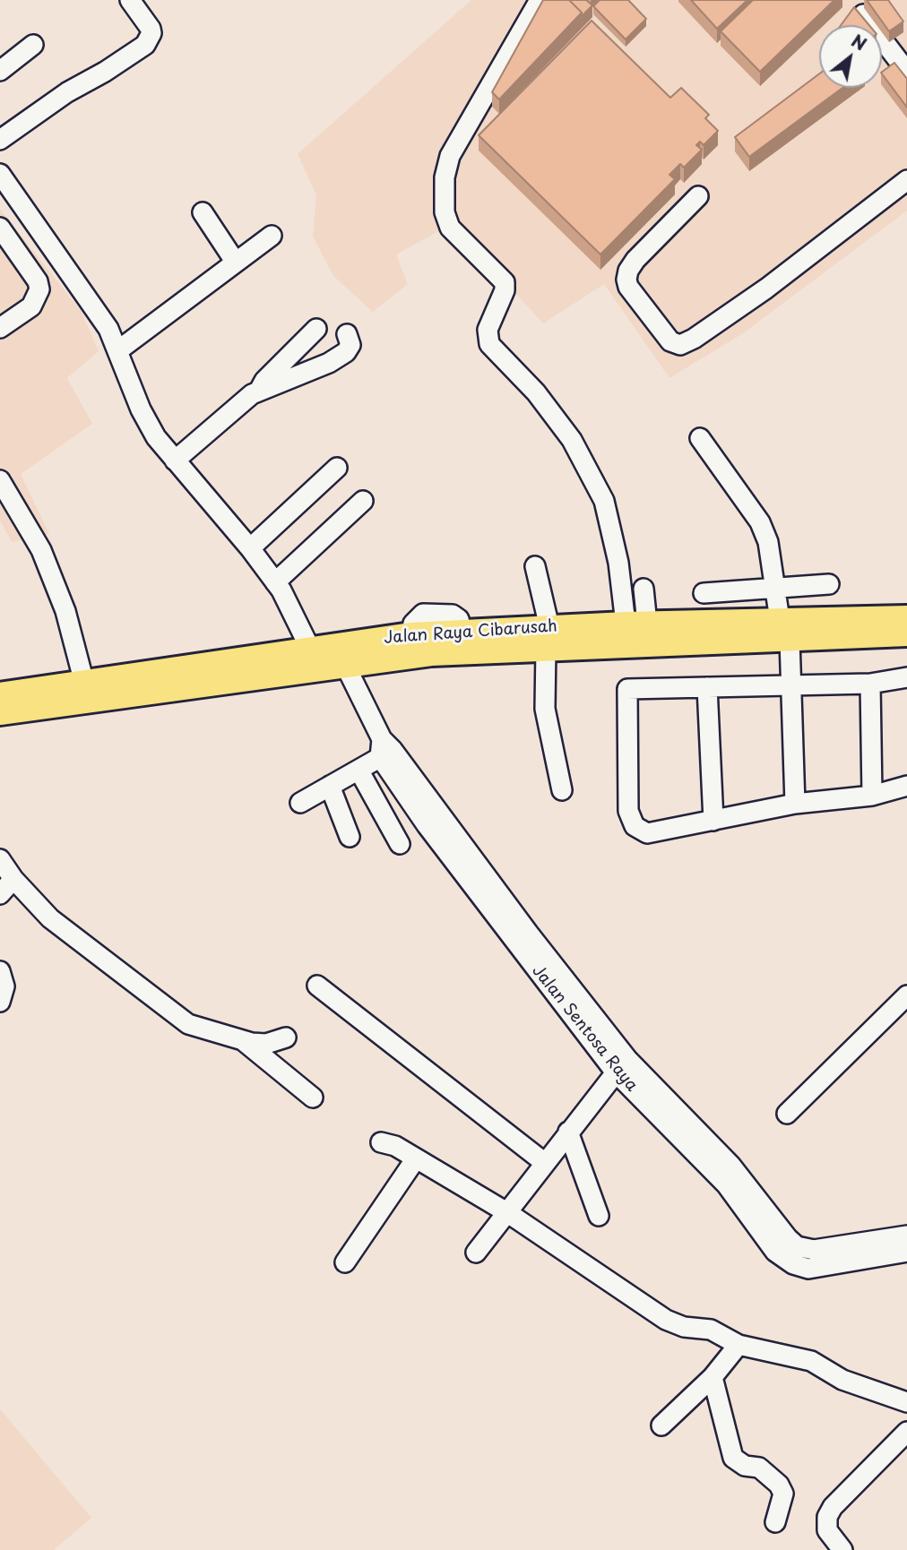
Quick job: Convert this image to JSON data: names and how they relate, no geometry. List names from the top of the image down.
{
  "streets": {
    "main road": ["Jalan Raya Cibarusah"],
    "street": ["Jalan Sentosa Raya"]
  },
  "crossings": [
    ["Jalan Raya Cibarusah", "Jalan Sentosa Raya"]
  ],
  "north": "top right"
}
